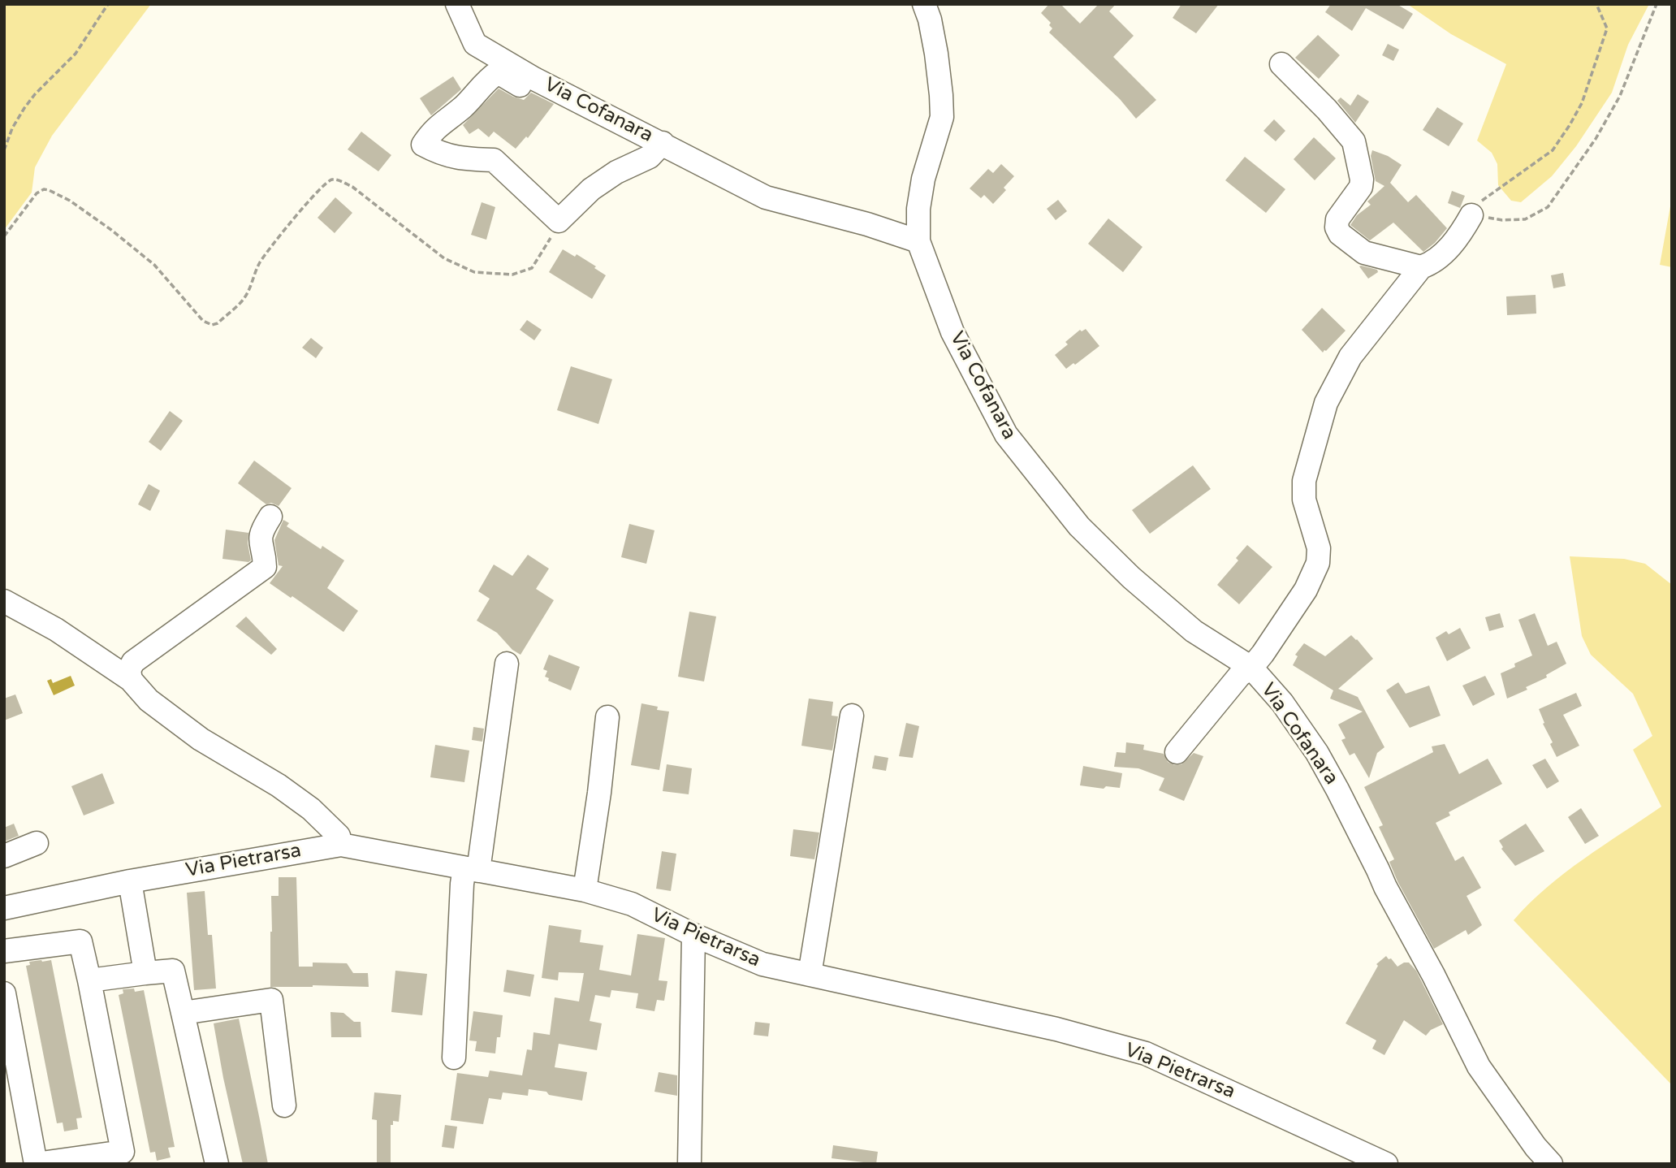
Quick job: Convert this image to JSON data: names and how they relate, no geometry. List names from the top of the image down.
{
  "streets": {
    "street": ["Via Cofanara", "Via Pietrarsa"]
  }
}
